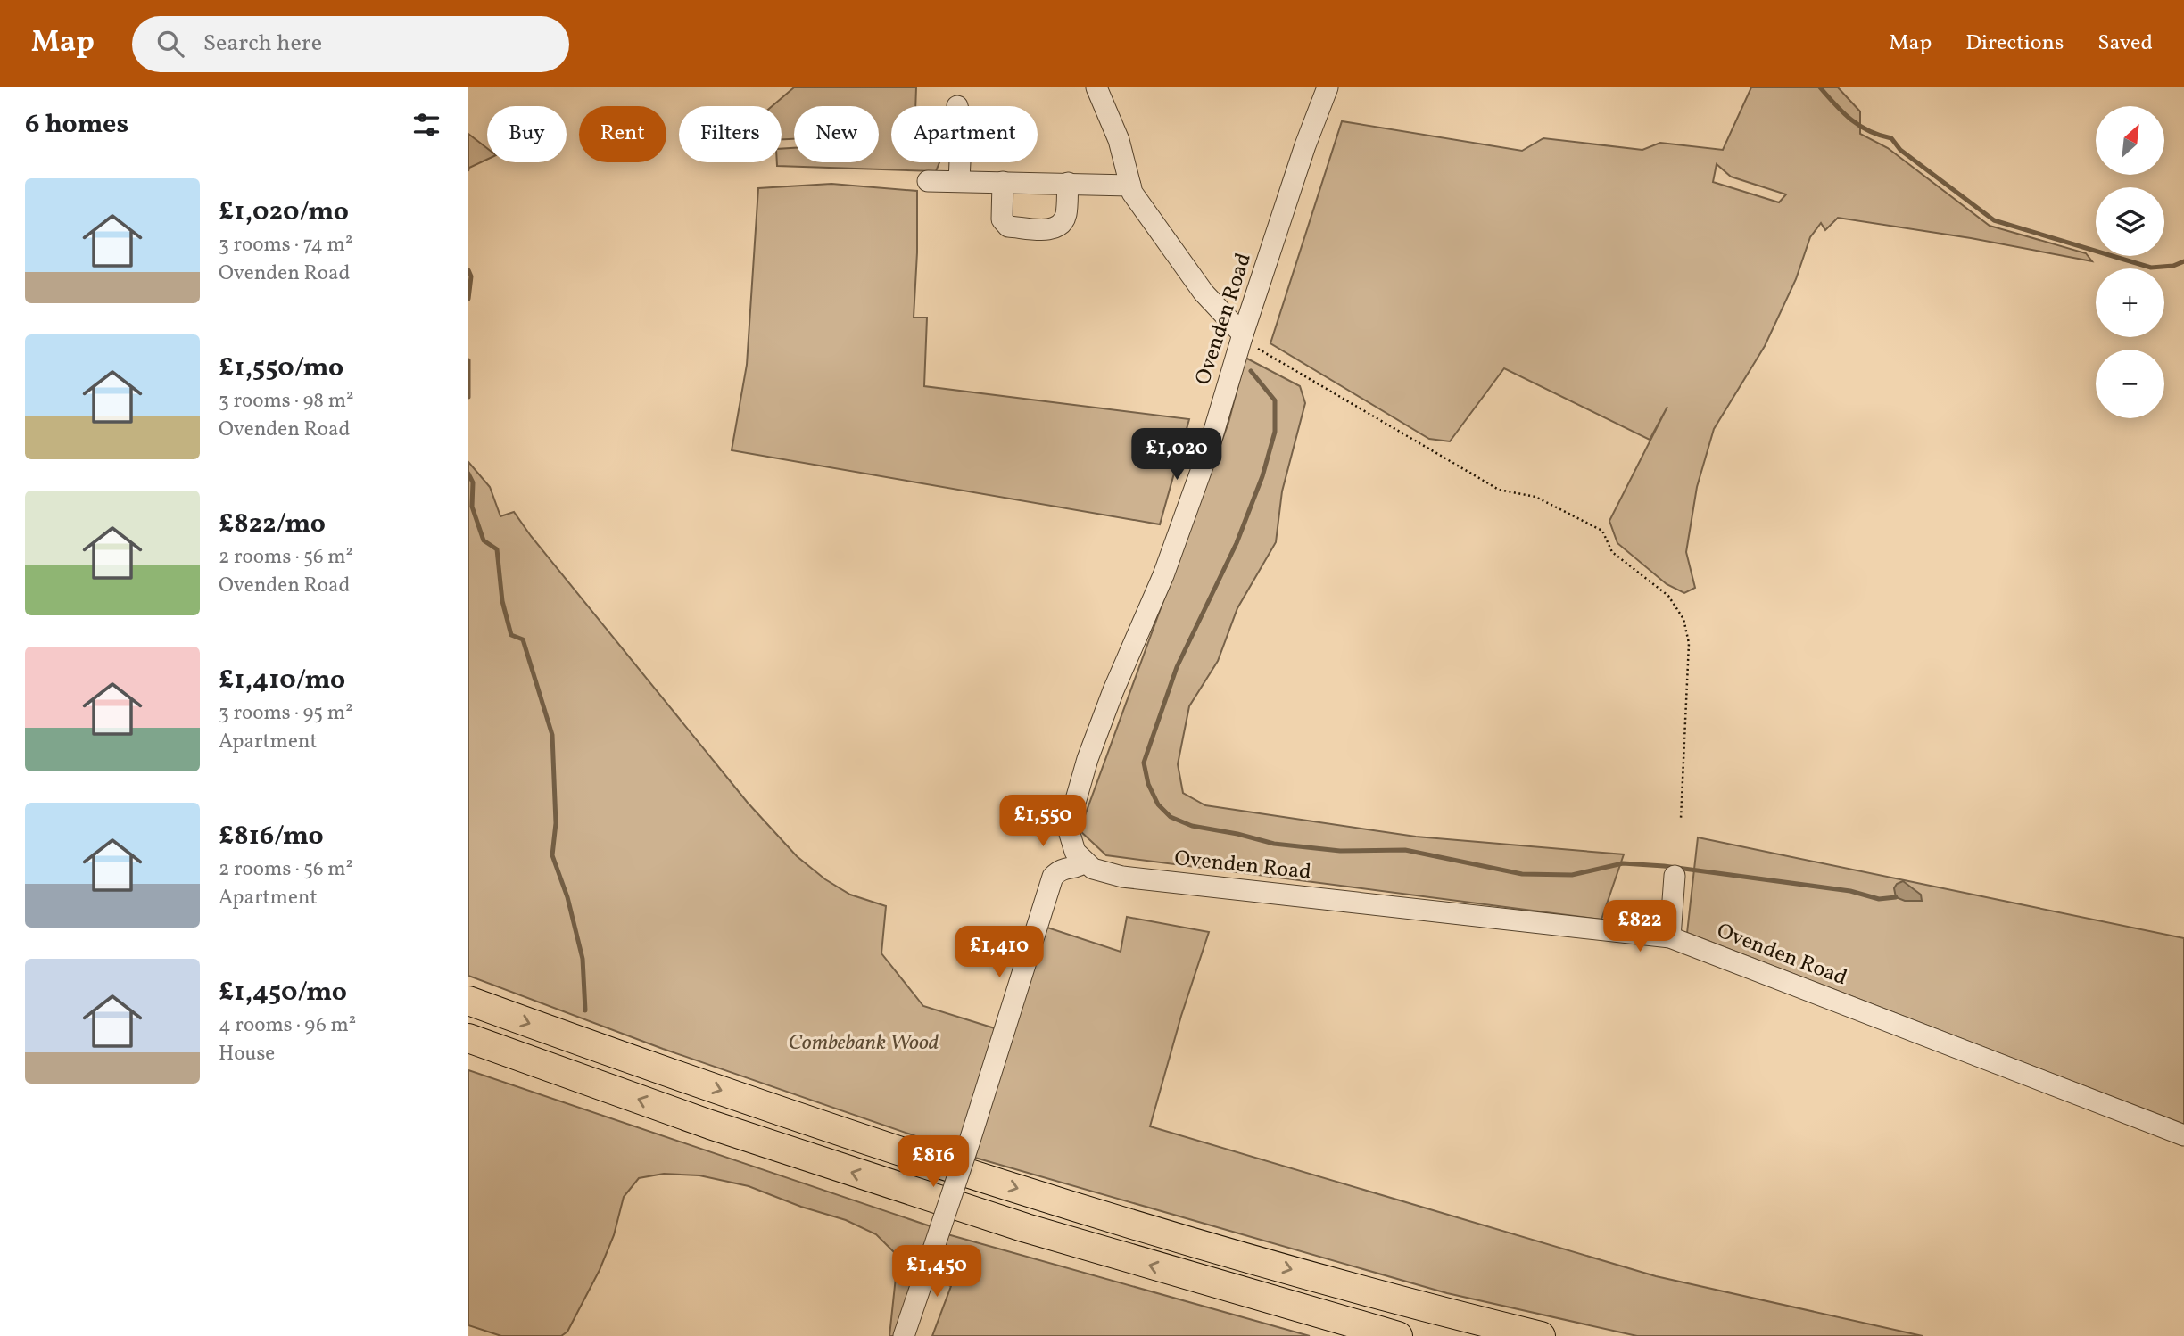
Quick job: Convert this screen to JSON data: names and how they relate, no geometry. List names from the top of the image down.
{
  "streets": {
    "street": ["Ovenden Road"]
  },
  "parks": ["Combebank Wood"],
  "north": "top right",
  "page": {
    "header": "Map",
    "search": "Search here",
    "nav": ["Map", "Directions", "Saved"],
    "heading": "6 homes",
    "map_buttons": ["+", "−"],
    "chip": [
      "Buy",
      "Rent",
      "Filters",
      "New",
      "Apartment"
    ],
    "list": [
      {
        "name": "£1,020/mo",
        "note": "3 rooms · 74 m² · Ovenden Road"
      },
      {
        "name": "£1,550/mo",
        "note": "3 rooms · 98 m² · Ovenden Road"
      },
      {
        "name": "£822/mo",
        "note": "2 rooms · 56 m² · Ovenden Road"
      },
      {
        "name": "£1,410/mo",
        "note": "3 rooms · 95 m² · Apartment"
      },
      {
        "name": "£816/mo",
        "note": "2 rooms · 56 m² · Apartment"
      },
      {
        "name": "£1,450/mo",
        "note": "4 rooms · 96 m² · House"
      }
    ],
    "price": [
      "£1,020",
      "£1,550",
      "£822",
      "£1,410",
      "£816",
      "£1,450"
    ]
  }
}
